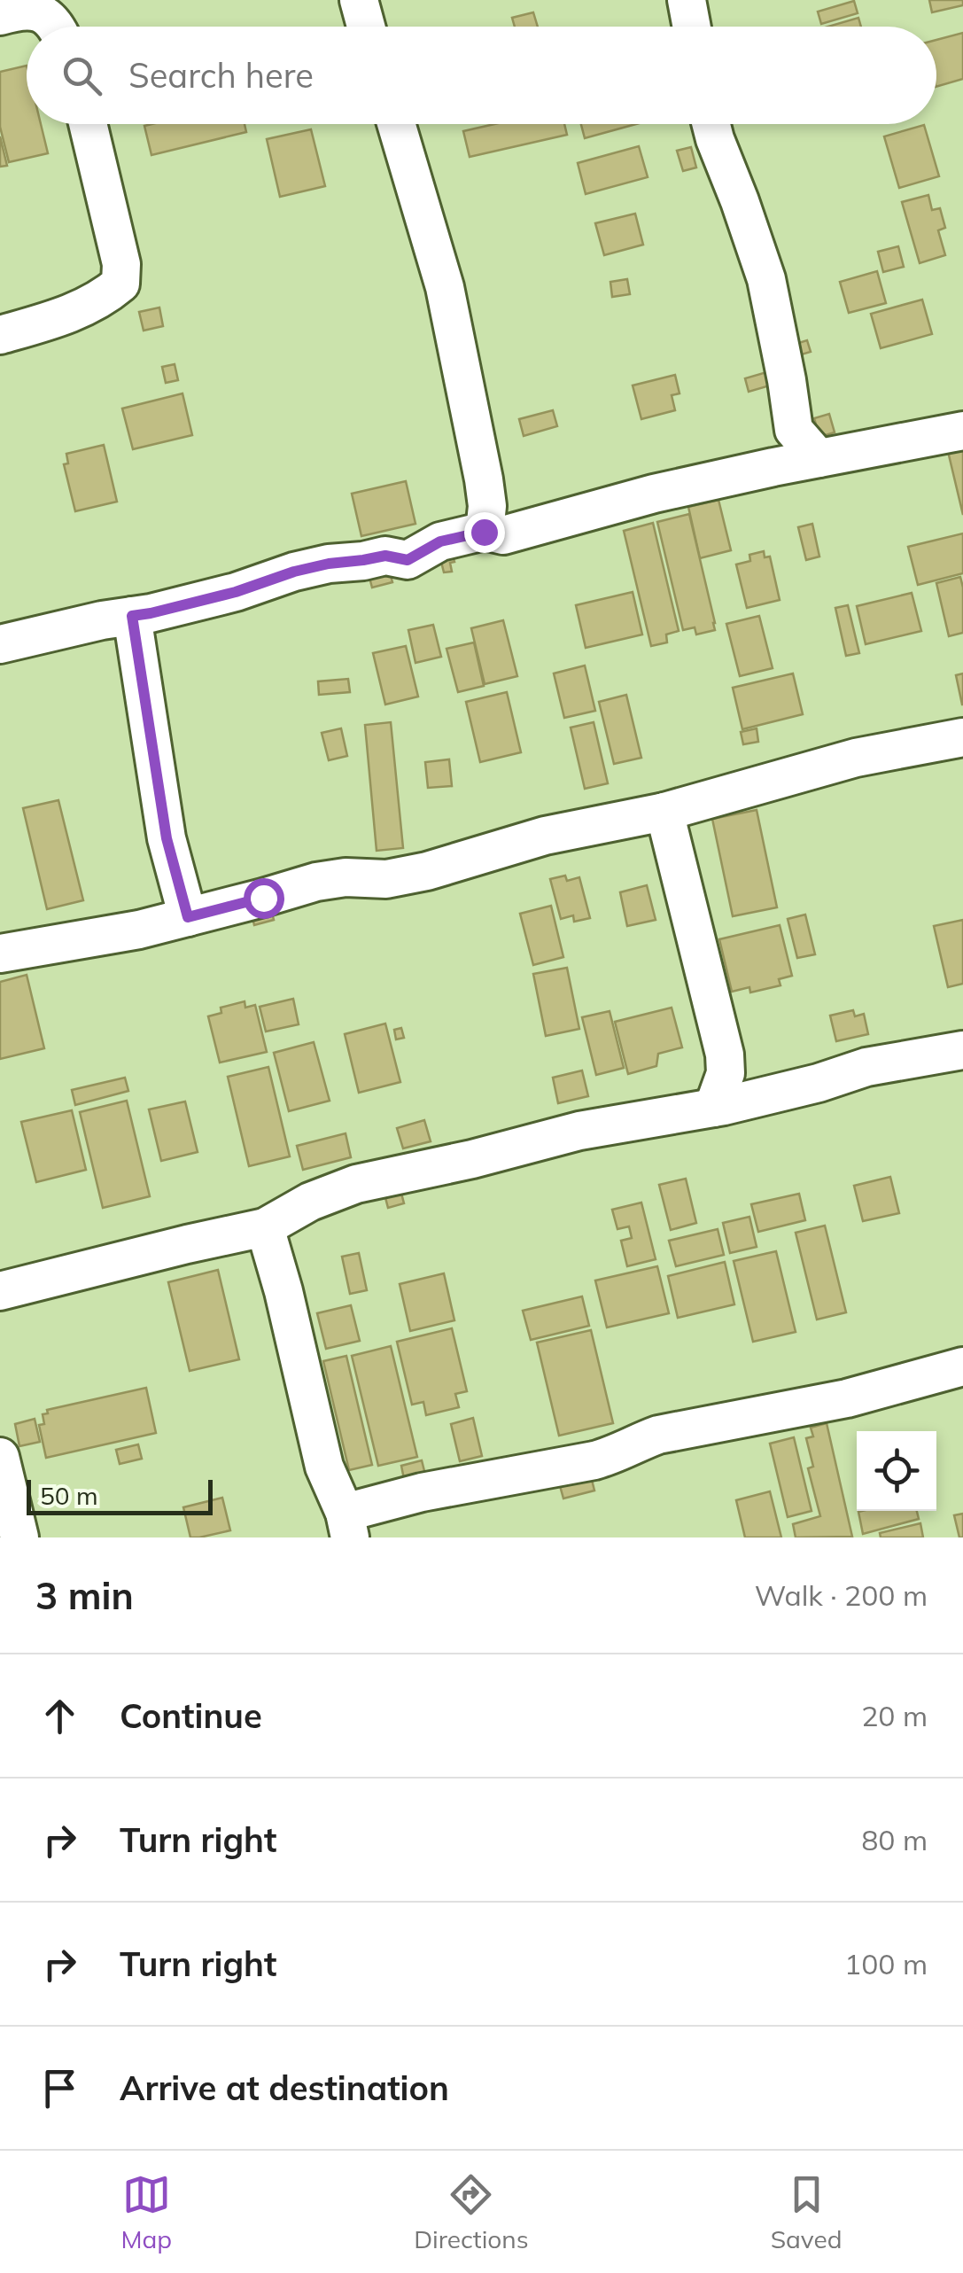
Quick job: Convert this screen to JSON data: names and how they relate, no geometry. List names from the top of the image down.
{
  "scale_bar": "50 m",
  "page": {
    "search": "Search here",
    "scale": "50 m",
    "heading": ["3 min", "Walk · 200 m"],
    "list": [
      ["Continue", "20 m"],
      ["Turn right", "80 m"],
      ["Turn right", "100 m"],
      "Arrive at destination"
    ],
    "nav": ["Map", "Directions", "Saved"]
  }
}
